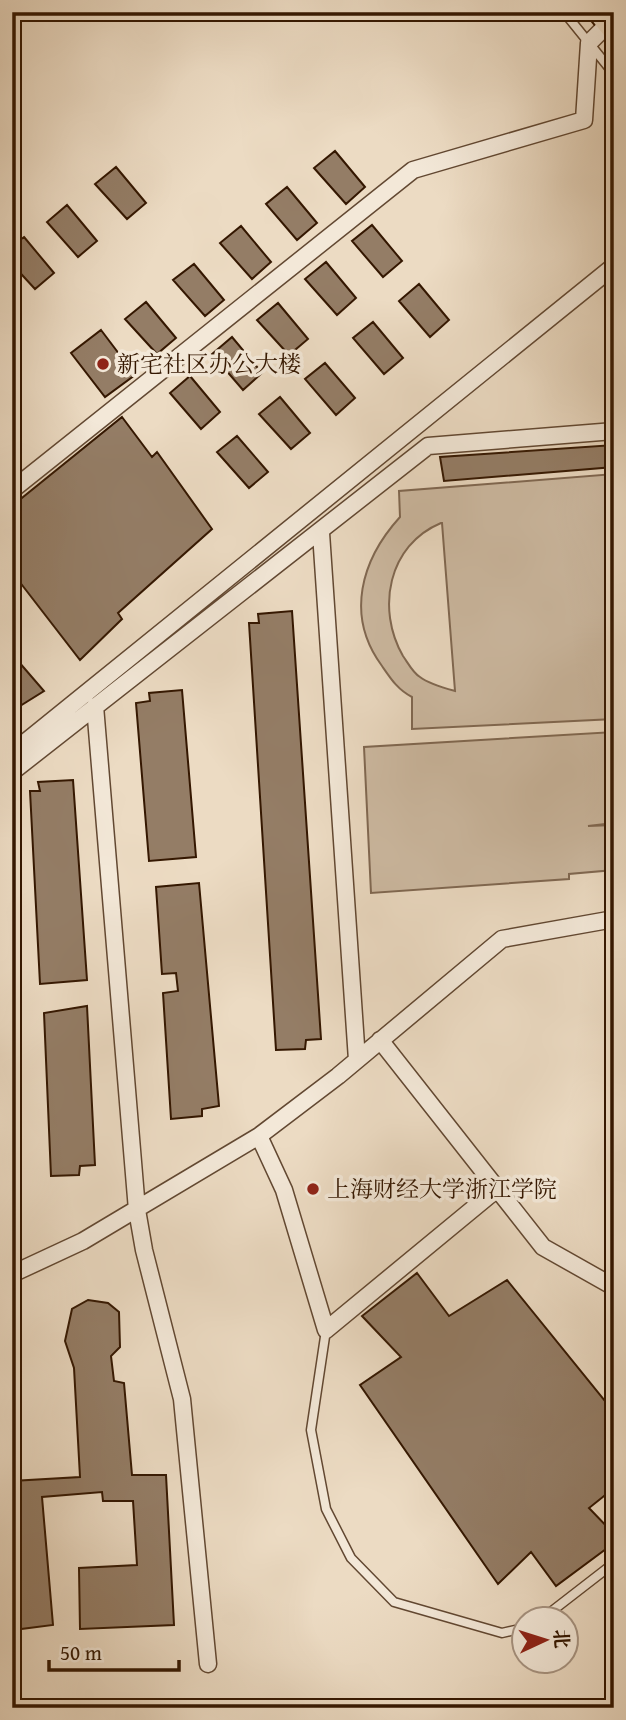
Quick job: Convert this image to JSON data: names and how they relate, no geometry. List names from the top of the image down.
{
  "places": ["新宅社区办公大楼", "上海财经大学浙江学院"],
  "scale_bar": "50 m",
  "north": "right"
}
